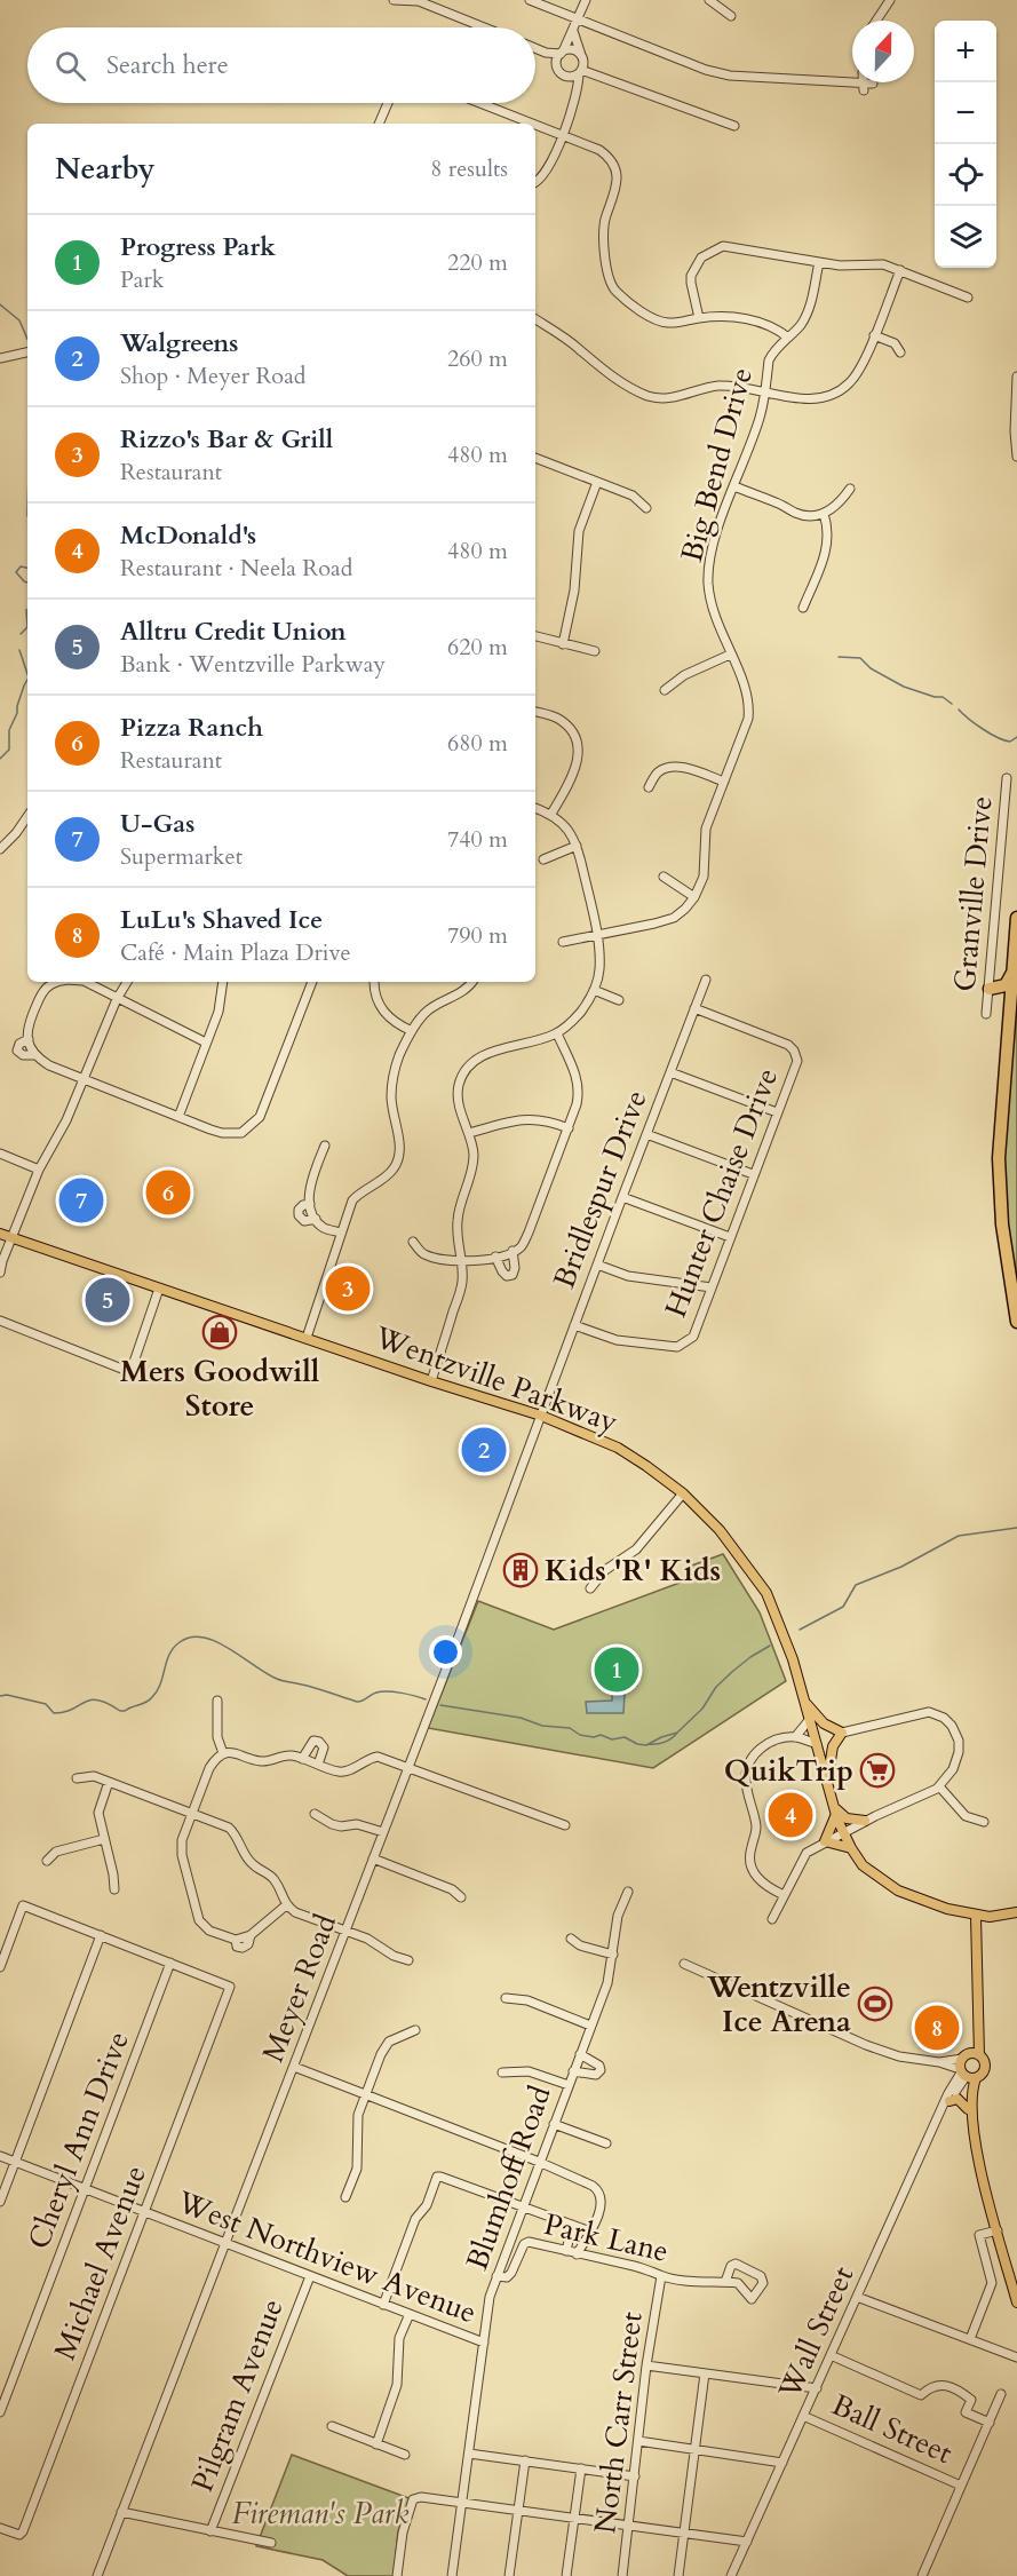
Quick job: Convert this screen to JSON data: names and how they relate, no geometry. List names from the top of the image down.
{
  "streets": {
    "main road": ["Wentzville Parkway"],
    "street": [
      "Big Bend Drive",
      "Granville Drive",
      "Bridlespur Drive",
      "Hunter Chaise Drive",
      "Meyer Road",
      "Cheryl Ann Drive",
      "Blumhoff Road",
      "Park Lane",
      "West Northview Avenue",
      "Michael Avenue",
      "Wall Street",
      "Pilgram Avenue",
      "North Carr Street",
      "Ball Street"
    ]
  },
  "crossings": [
    ["Bridlespur Drive", "Hunter Chaise Drive"],
    ["Bridlespur Drive", "Wentzville Parkway"],
    ["Bridlespur Drive", "Meyer Road"],
    ["Wentzville Parkway", "Meyer Road"],
    ["Meyer Road", "West Northview Avenue"],
    ["Cheryl Ann Drive", "West Northview Avenue"],
    ["Cheryl Ann Drive", "Michael Avenue"],
    ["Blumhoff Road", "Park Lane"],
    ["Blumhoff Road", "West Northview Avenue"],
    ["Park Lane", "North Carr Street"],
    ["West Northview Avenue", "Michael Avenue"],
    ["West Northview Avenue", "Pilgram Avenue"],
    ["Wall Street", "Ball Street"]
  ],
  "parks": ["Fireman's Park"],
  "places": {
    "shop": ["Mers Goodwill Store"],
    "building": ["Kids 'R' Kids"],
    "supermarket": ["QuikTrip"],
    "sports": ["Wentzville Ice Arena"]
  },
  "north": "top",
  "page": {
    "map_buttons": ["+", "−"],
    "search": "Search here",
    "heading": ["Nearby", "8 results"],
    "list": [
      {
        "mark": "1",
        "name": "Progress Park",
        "note": "Park",
        "value": "220 m"
      },
      {
        "mark": "2",
        "name": "Walgreens",
        "note": "Shop · Meyer Road",
        "value": "260 m"
      },
      {
        "mark": "3",
        "name": "Rizzo's Bar & Grill",
        "note": "Restaurant",
        "value": "480 m"
      },
      {
        "mark": "4",
        "name": "McDonald's",
        "note": "Restaurant · Neela Road",
        "value": "480 m"
      },
      {
        "mark": "5",
        "name": "Alltru Credit Union",
        "note": "Bank · Wentzville Parkway",
        "value": "620 m"
      },
      {
        "mark": "6",
        "name": "Pizza Ranch",
        "note": "Restaurant",
        "value": "680 m"
      },
      {
        "mark": "7",
        "name": "U-Gas",
        "note": "Supermarket",
        "value": "740 m"
      },
      {
        "mark": "8",
        "name": "LuLu's Shaved Ice",
        "note": "Café · Main Plaza Drive",
        "value": "790 m"
      }
    ],
    "pins": [
      "6",
      "7",
      "3",
      "5",
      "2",
      "1",
      "4",
      "8"
    ]
  }
}
